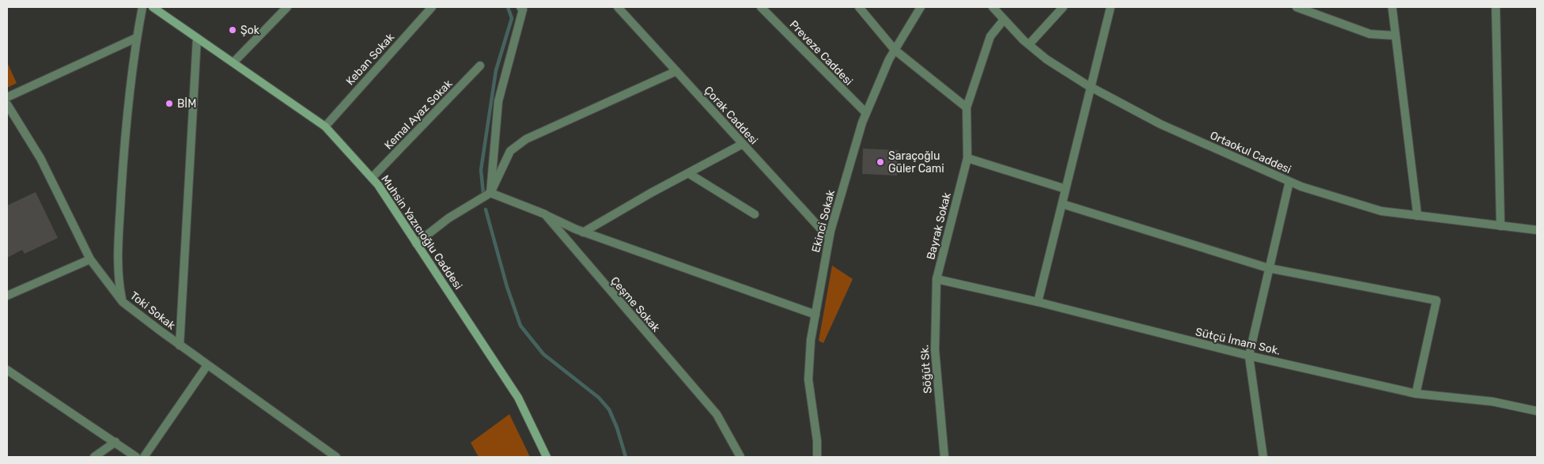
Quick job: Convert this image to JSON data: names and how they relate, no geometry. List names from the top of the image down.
{
  "streets": {
    "main road": ["Muhsin Yazıcıoğlu Caddesi"],
    "street": [
      "Preveze Caddesi",
      "Keban Sokak",
      "Kemal Ayaz Sokak",
      "Çorak Caddesi",
      "Ortaokul Caddesi",
      "Ekinci Sokak",
      "Bayrak Sokak",
      "Çeşme Sokak",
      "Toki Sokak",
      "Sütçü İmam Sok.",
      "Söğüt Sk."
    ]
  },
  "crossings": [
    ["Preveze Caddesi", "Ekinci Sokak"],
    ["Keban Sokak", "Muhsin Yazıcıoğlu Caddesi"],
    ["Kemal Ayaz Sokak", "Muhsin Yazıcıoğlu Caddesi"],
    ["Çorak Caddesi", "Ekinci Sokak"],
    ["Ortaokul Caddesi", "Bayrak Sokak"],
    ["Bayrak Sokak", "Sütçü İmam Sok."],
    ["Bayrak Sokak", "Söğüt Sk."],
    ["Sütçü İmam Sok.", "Söğüt Sk."]
  ],
  "places": ["Şok", "BİM", "Saraçoğlu Güler Cami"]
}
